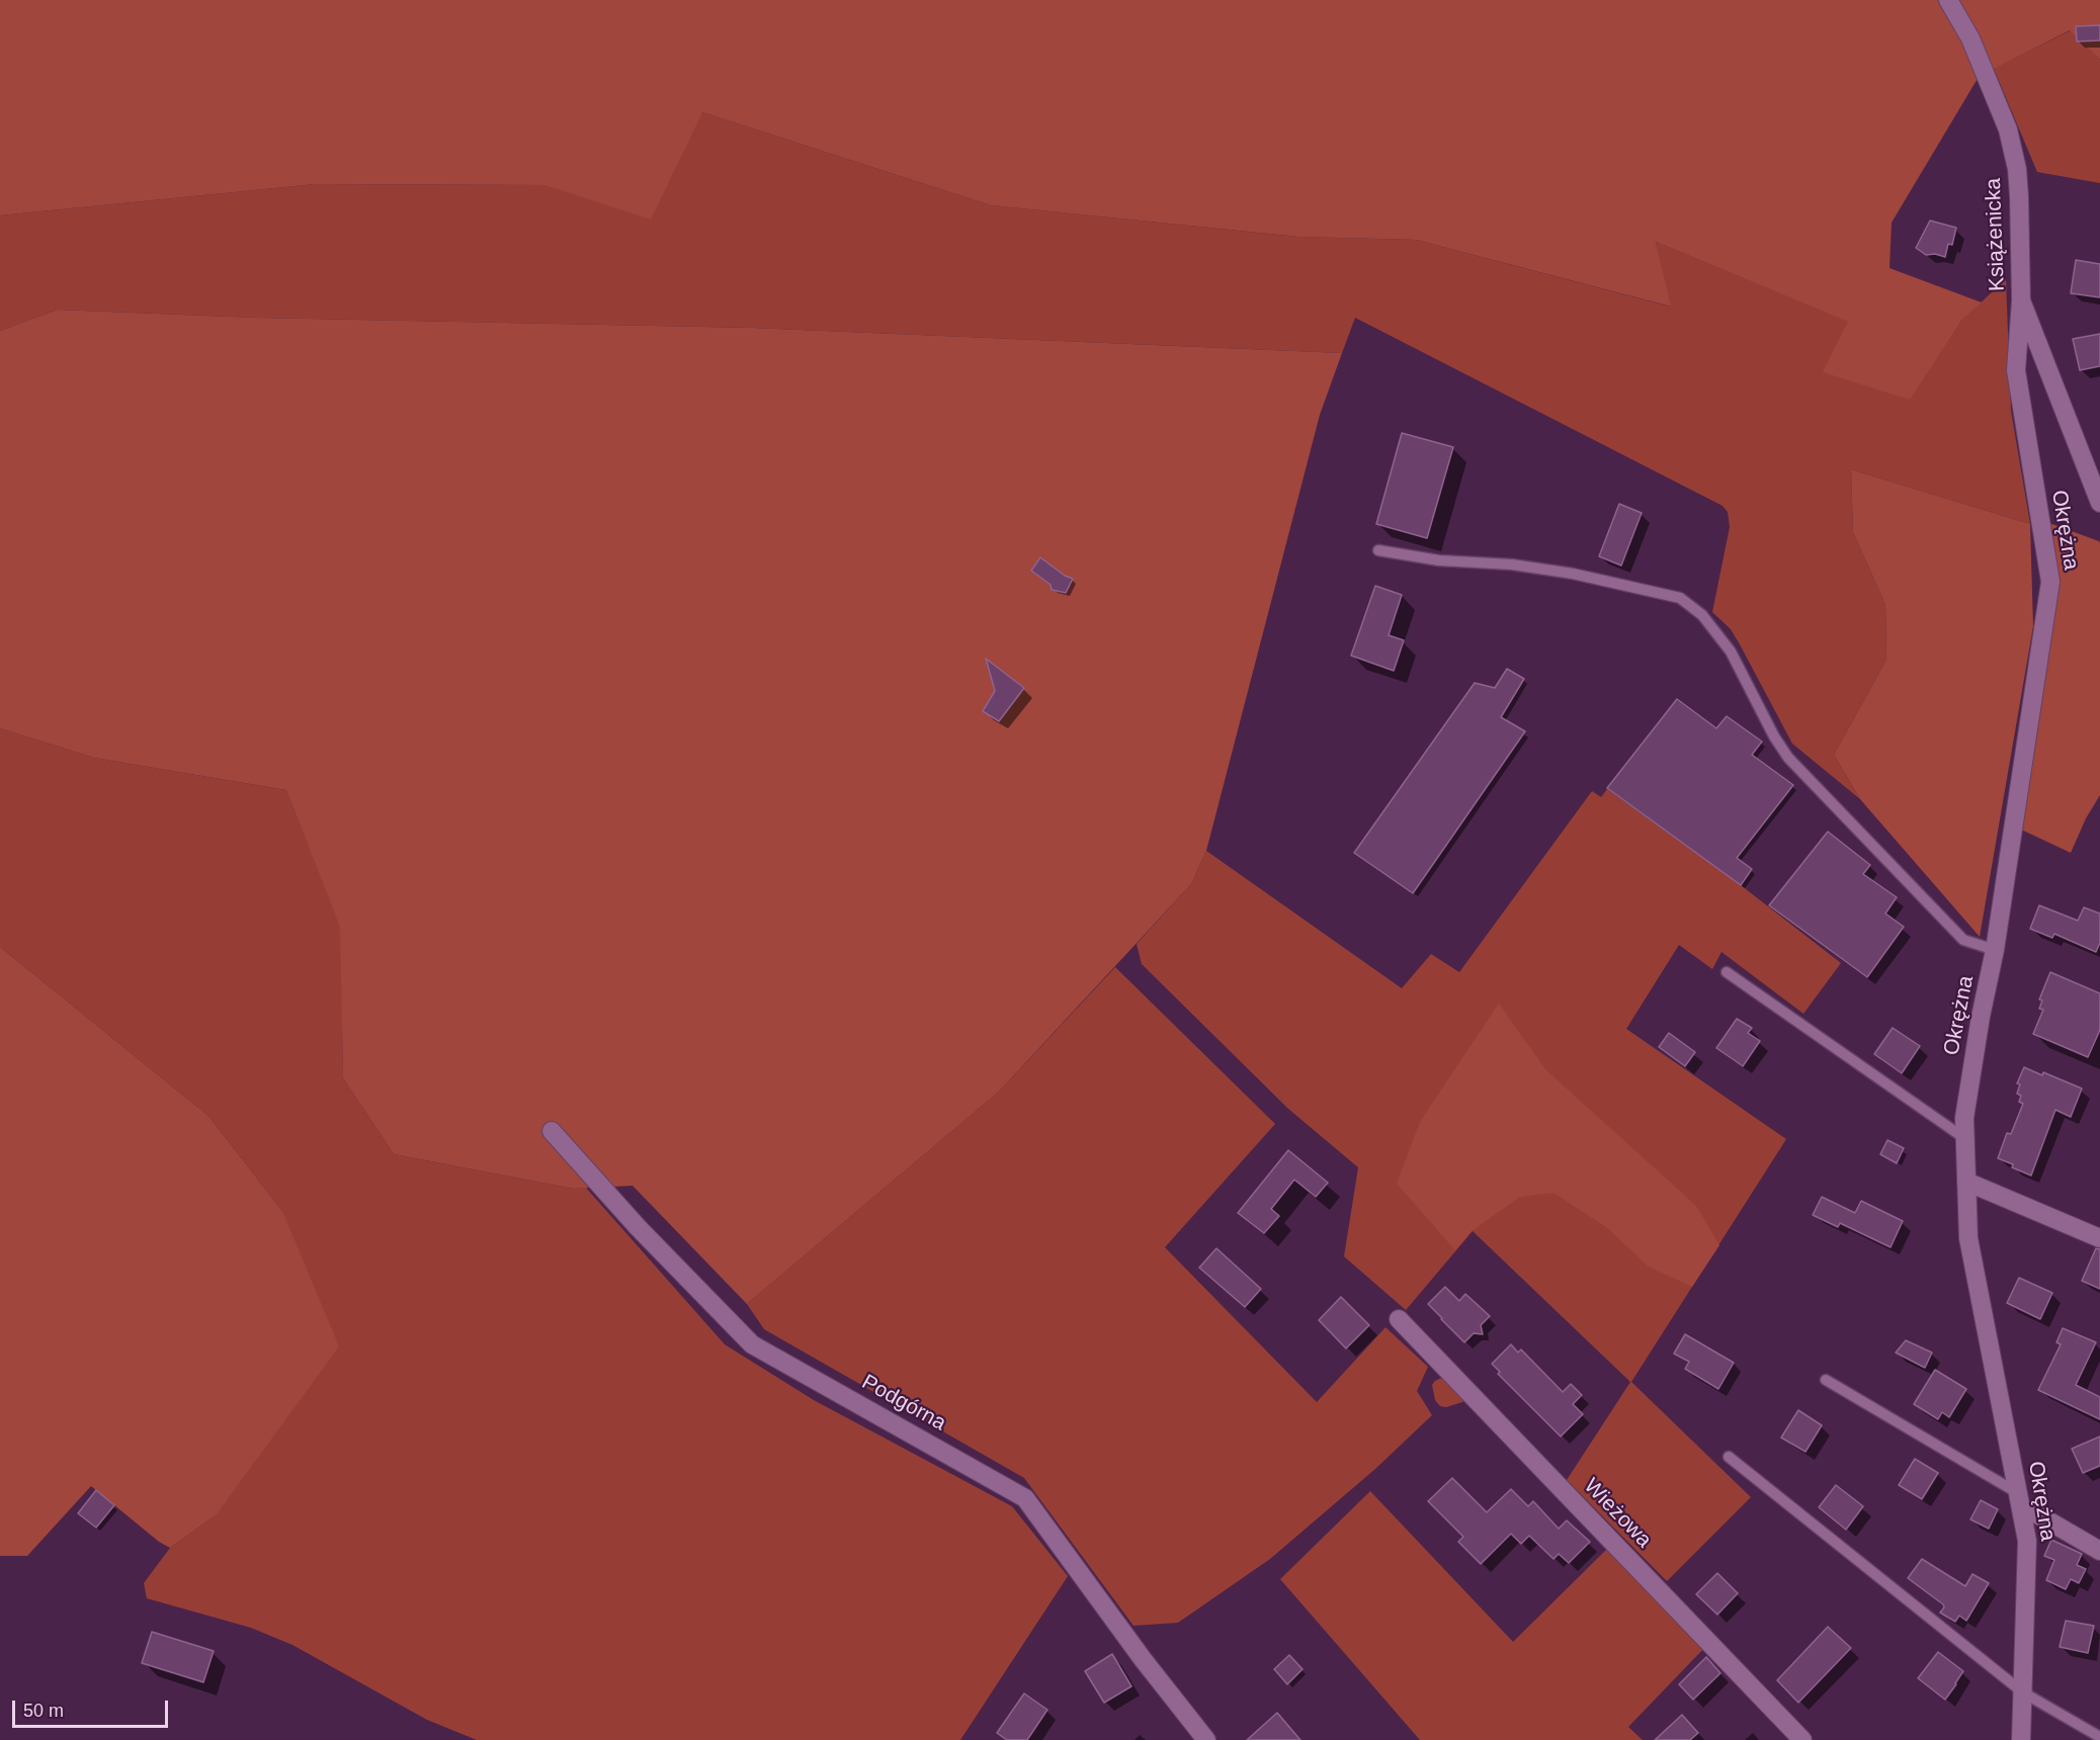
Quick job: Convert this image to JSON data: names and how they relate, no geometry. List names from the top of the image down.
{
  "streets": {
    "street": [
      "Książenicka",
      "Okrężna",
      "Podgórna",
      "Wieżowa"
    ]
  },
  "crossings": [
    ["Książenicka", "Okrężna"]
  ],
  "scale_bar": "50 m"
}
